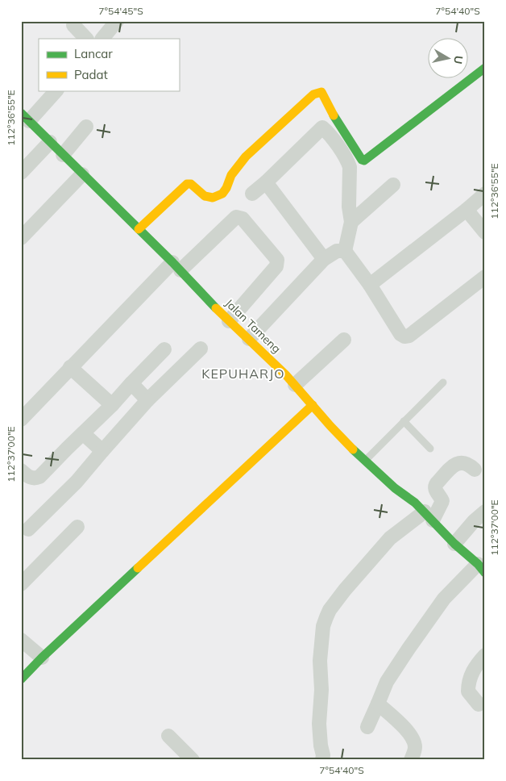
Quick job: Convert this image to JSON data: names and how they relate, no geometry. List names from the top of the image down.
{
  "streets": {
    "street": ["Jalan Tameng"]
  },
  "districts": ["KEPUHARJO"],
  "legend": ["Lancar", "Padat"],
  "north": "right",
  "coordinates": [
    "7°54'45\"S",
    "7°54'40\"S",
    "112°36'55\"E",
    "112°37'00\"E"
  ]
}
